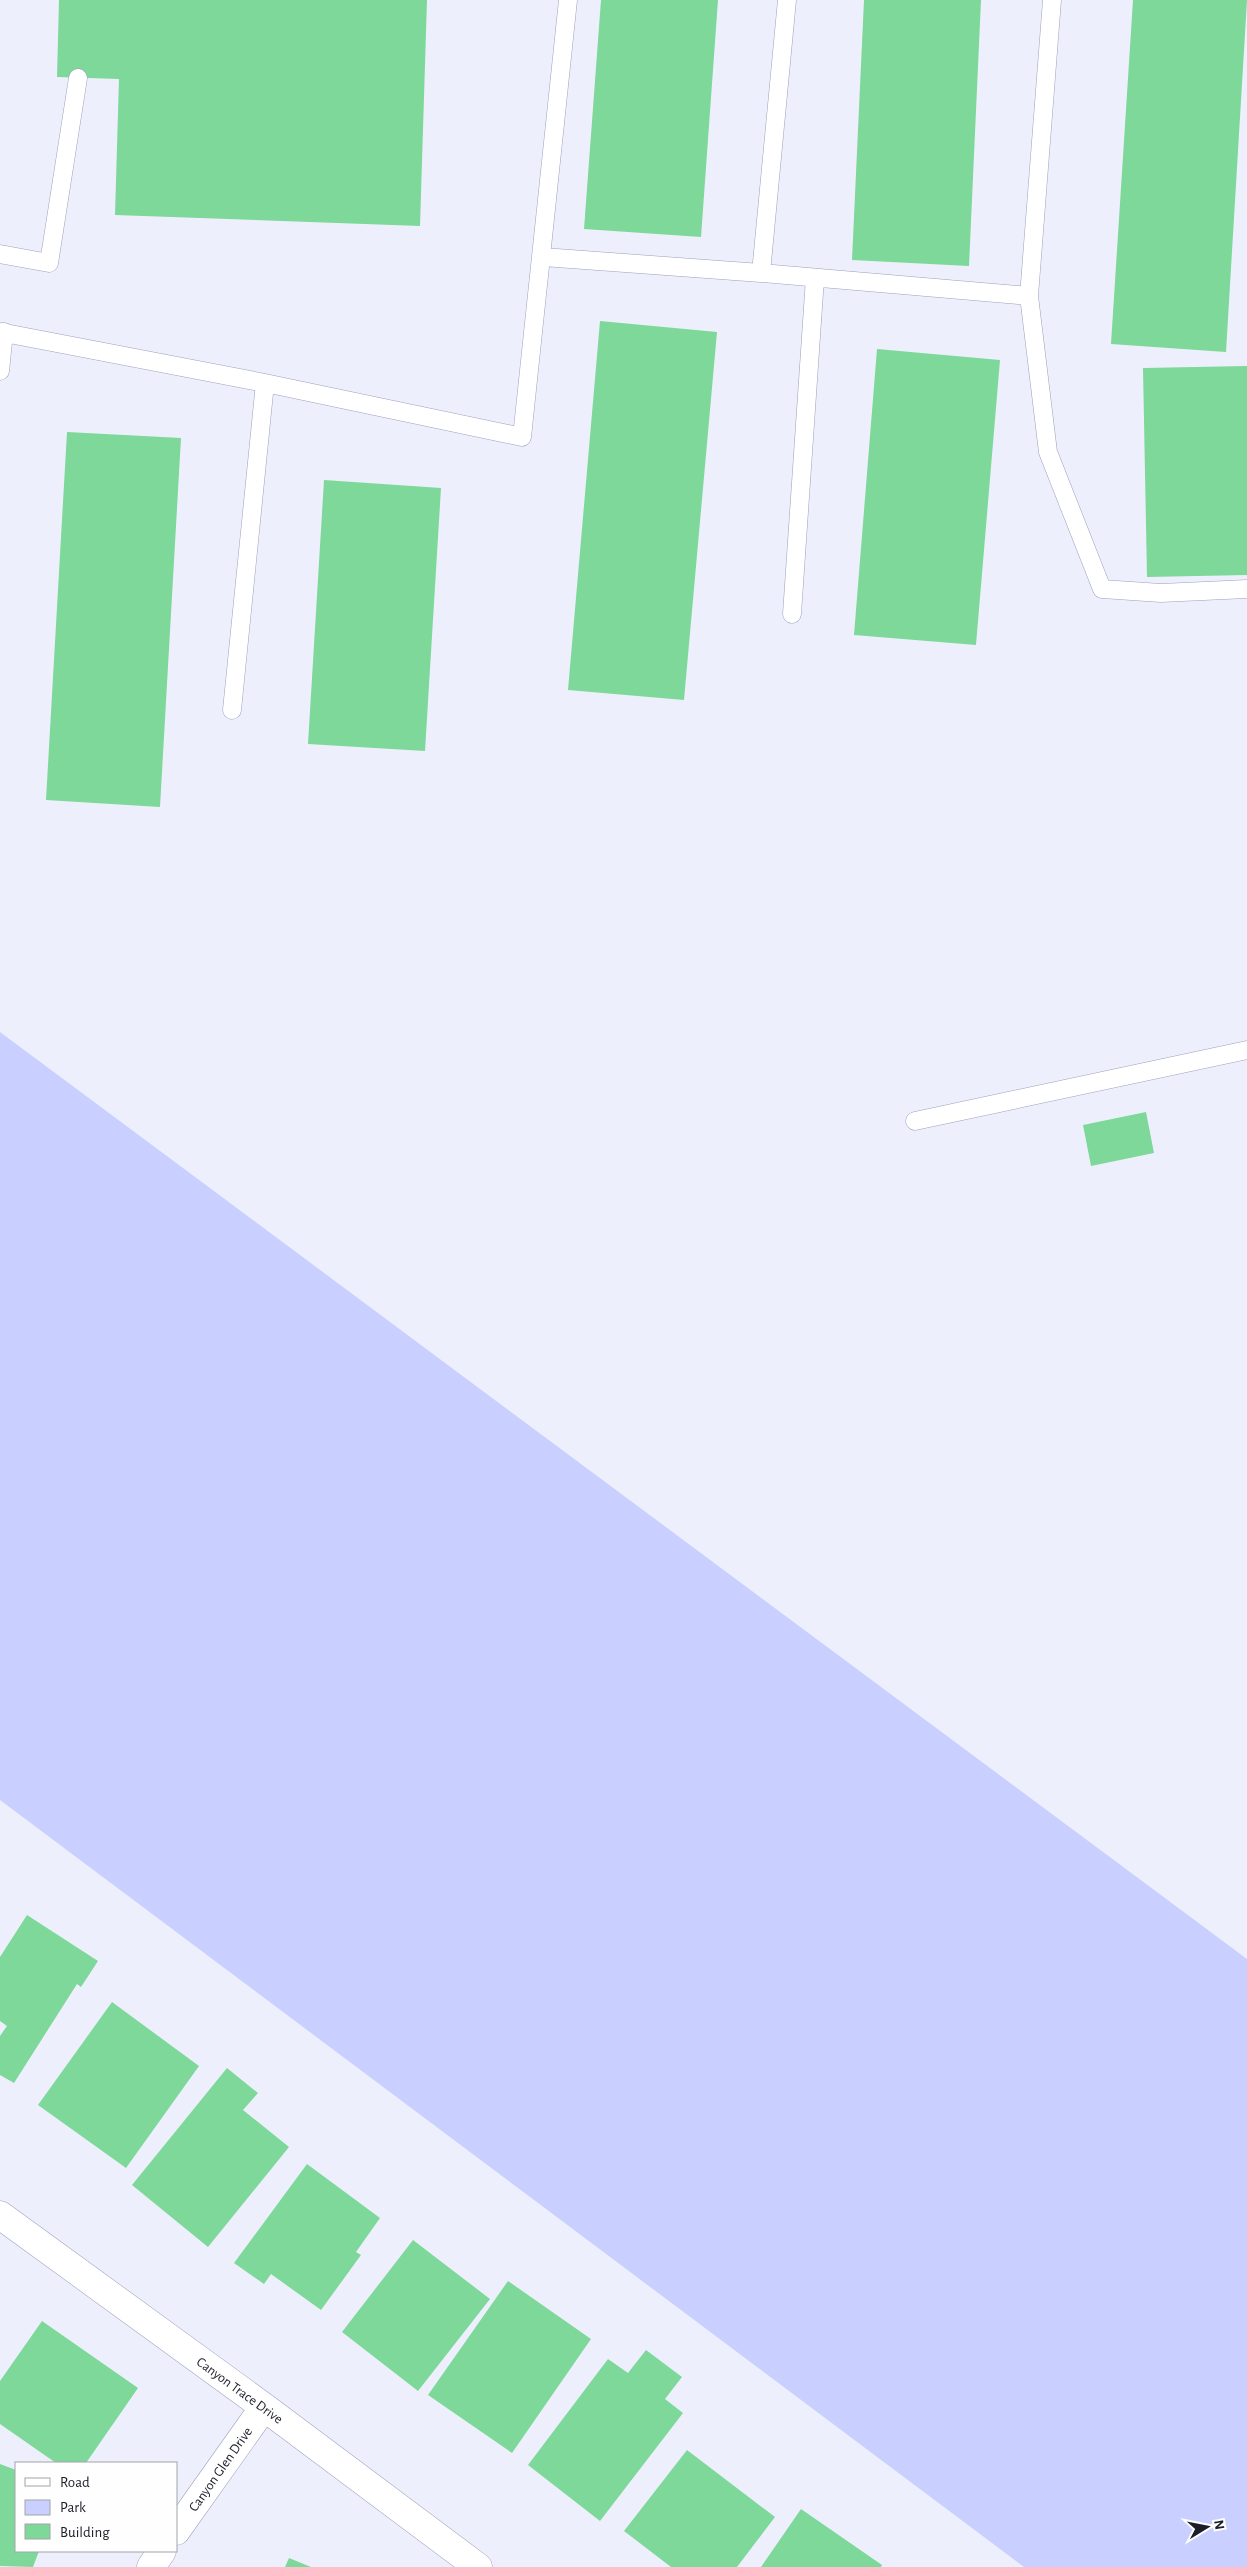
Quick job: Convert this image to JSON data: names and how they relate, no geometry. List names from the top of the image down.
{
  "streets": {
    "street": ["Canyon Trace Drive", "Canyon Glen Drive"]
  },
  "crossings": [
    ["Canyon Trace Drive", "Canyon Glen Drive"]
  ],
  "legend": ["Road", "Park", "Building"],
  "north": "right"
}
